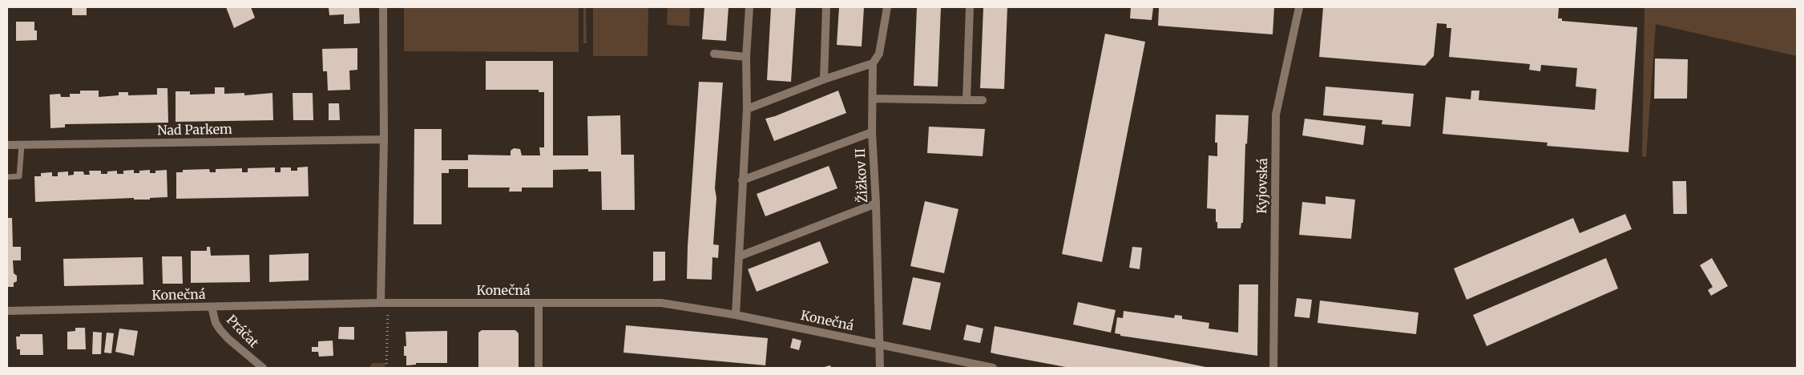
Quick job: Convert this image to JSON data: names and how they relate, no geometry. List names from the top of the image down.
{
  "streets": {
    "street": [
      "Nad Parkem",
      "Žižkov II",
      "Kyjovská",
      "Konečná",
      "Práčat"
    ]
  },
  "crossings": [
    ["Žižkov II", "Konečná"],
    ["Konečná", "Práčat"]
  ]
}
